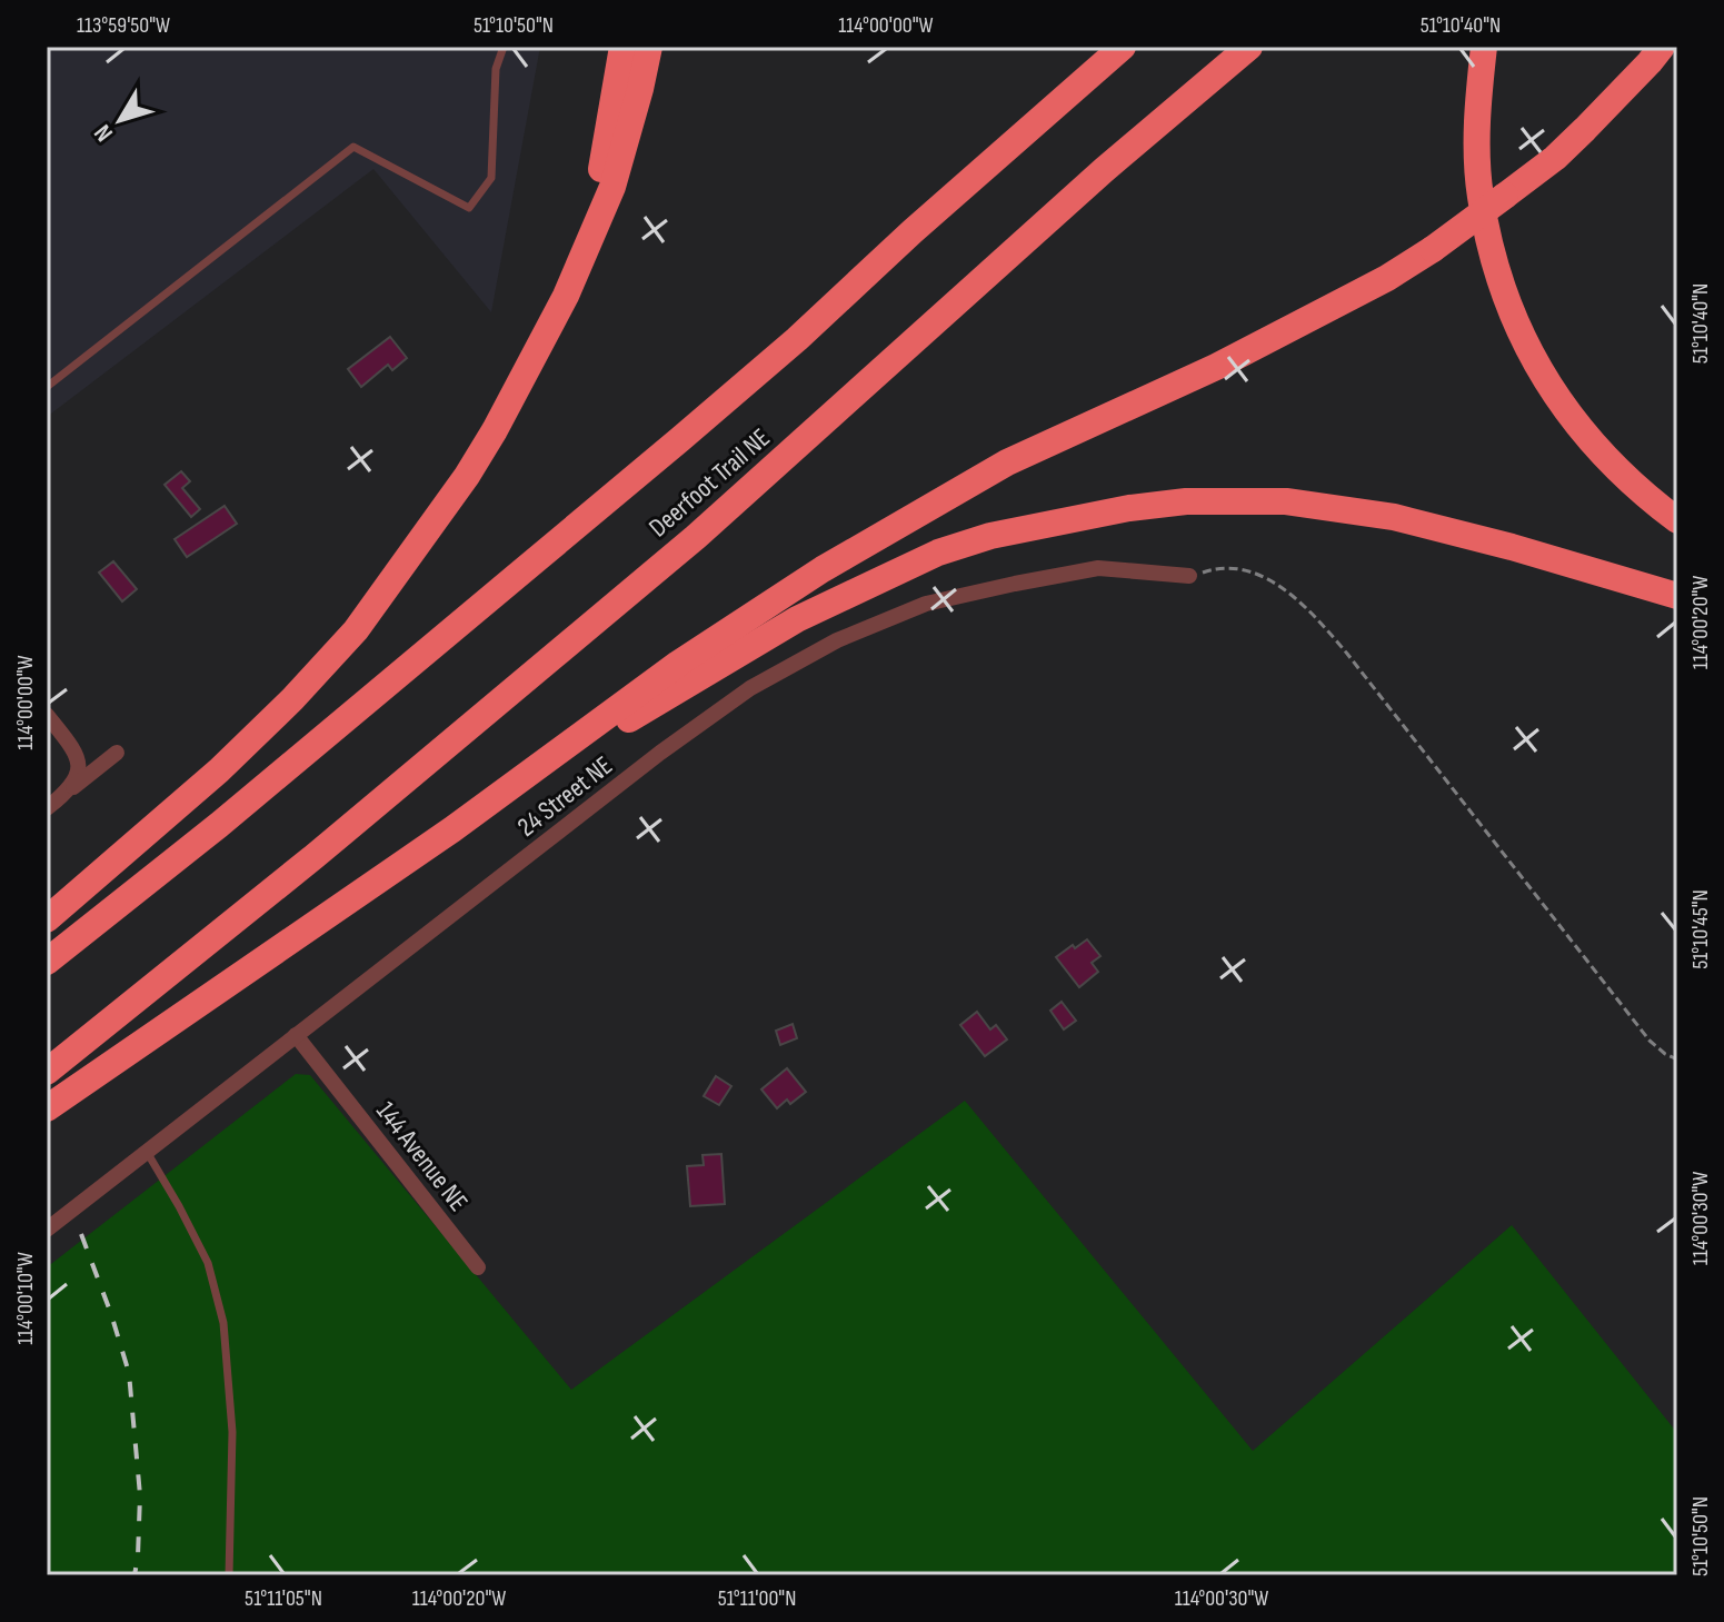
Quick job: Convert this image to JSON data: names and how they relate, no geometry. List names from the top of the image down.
{
  "streets": {
    "highway": ["Deerfoot Trail NE"],
    "street": ["24 Street NE", "144 Avenue NE"]
  },
  "crossings": [
    ["24 Street NE", "144 Avenue NE"]
  ],
  "north": "bottom left",
  "coordinates": [
    "113°59'50\"W",
    "51°10'50\"N",
    "114°00'00\"W",
    "51°10'40\"N",
    "114°00'20\"W",
    "51°10'45\"N",
    "114°00'30\"W",
    "114°00'10\"W",
    "51°11'05\"N",
    "51°11'00\"N"
  ]
}
